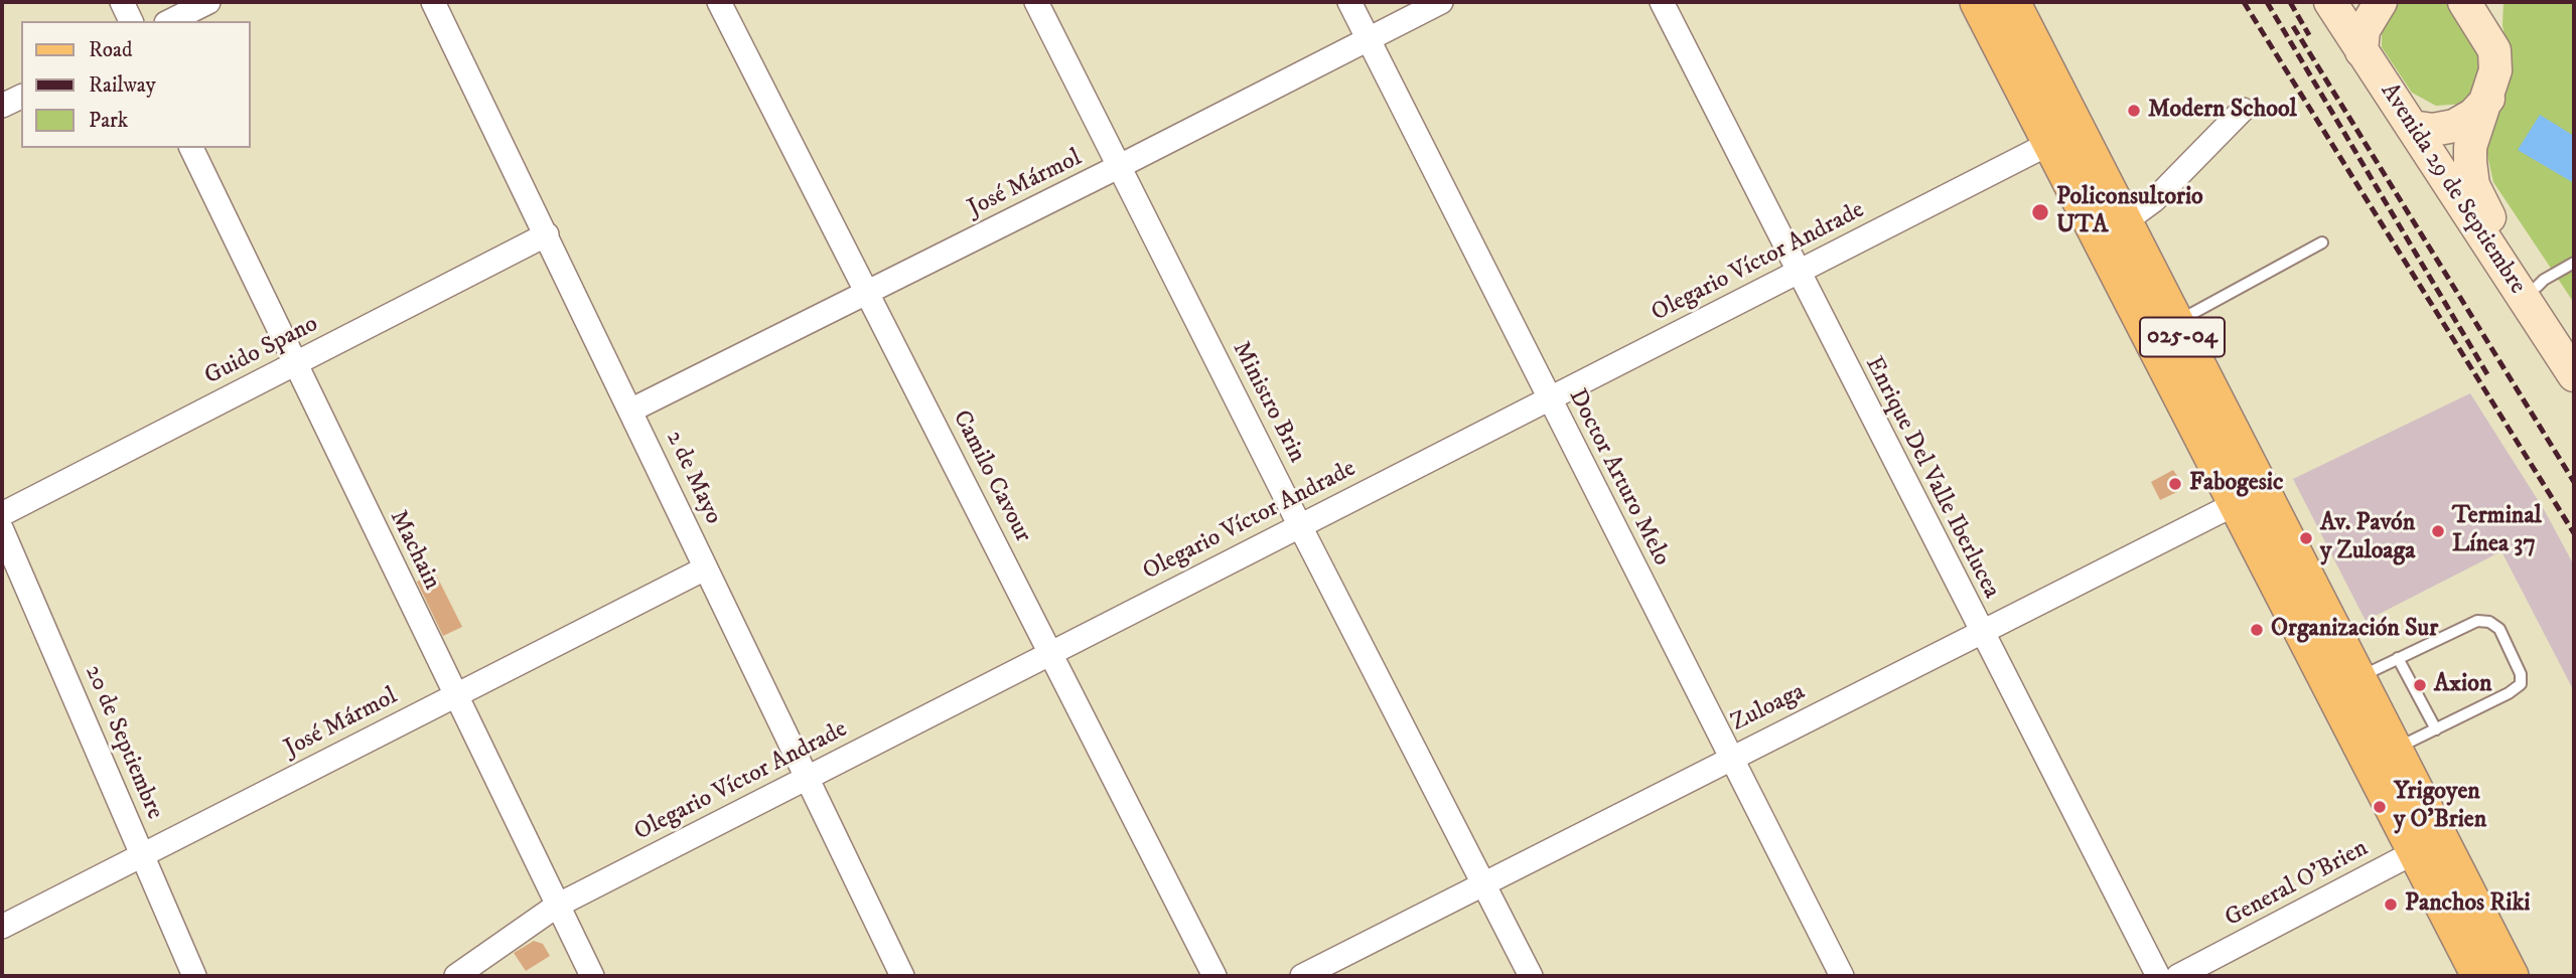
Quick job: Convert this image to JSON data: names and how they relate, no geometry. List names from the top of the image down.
{
  "streets": {
    "main road": ["025-04"],
    "street": [
      "José Mármol",
      "Avenida 29 de Septiembre",
      "Olegario Víctor Andrade",
      "Guido Spano",
      "Ministro Brin",
      "Camilo Cavour",
      "2 de Mayo",
      "Doctor Arturo Melo",
      "Enrique Del Valle Iberlucea",
      "Machain",
      "Zuloaga",
      "20 de Septiembre",
      "General O'Brien"
    ]
  },
  "crossings": [
    ["José Mármol", "Ministro Brin"],
    ["José Mármol", "Camilo Cavour"],
    ["José Mármol", "2 de Mayo"],
    ["José Mármol", "Doctor Arturo Melo"],
    ["José Mármol", "Machain"],
    ["José Mármol", "20 de Septiembre"],
    ["Olegario Víctor Andrade", "025-04"],
    ["Olegario Víctor Andrade", "Ministro Brin"],
    ["Olegario Víctor Andrade", "Camilo Cavour"],
    ["Olegario Víctor Andrade", "2 de Mayo"],
    ["Olegario Víctor Andrade", "Doctor Arturo Melo"],
    ["Olegario Víctor Andrade", "Enrique Del Valle Iberlucea"],
    ["Olegario Víctor Andrade", "Machain"],
    ["025-04", "Zuloaga"],
    ["025-04", "General O'Brien"],
    ["Guido Spano", "2 de Mayo"],
    ["Guido Spano", "Machain"],
    ["Ministro Brin", "Zuloaga"],
    ["Doctor Arturo Melo", "Zuloaga"],
    ["Enrique Del Valle Iberlucea", "Zuloaga"]
  ],
  "places": [
    "Modern School",
    "Policonsultorio UTA",
    "Fabogesic",
    "Terminal Línea 37",
    "Av. Pavón y Zuloaga",
    "Organización Sur",
    "Axion",
    "Yrigoyen y O'Brien",
    "Panchos Riki"
  ],
  "legend": ["Road", "Railway", "Park"]
}
